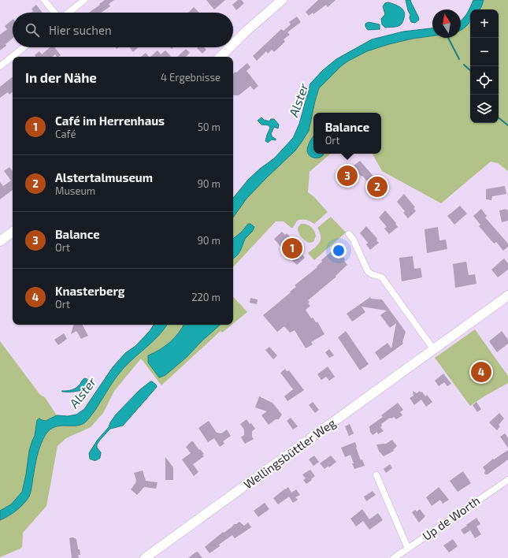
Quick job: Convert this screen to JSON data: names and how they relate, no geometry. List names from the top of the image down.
{
  "streets": {
    "main road": ["Wellingsbüttler Weg"],
    "street": ["Up de Worth"]
  },
  "water": ["Alster"],
  "north": "top",
  "page": {
    "map_buttons": ["+", "−"],
    "search": "Hier suchen",
    "heading": ["In der Nähe", "4 Ergebnisse"],
    "list": [
      {
        "mark": "1",
        "name": "Café im Herrenhaus",
        "note": "Café",
        "value": "50 m"
      },
      {
        "mark": "2",
        "name": "Alstertalmuseum",
        "note": "Museum",
        "value": "90 m"
      },
      {
        "mark": "3",
        "name": "Balance",
        "note": "Ort",
        "value": "90 m"
      },
      {
        "mark": "4",
        "name": "Knasterberg",
        "note": "Ort",
        "value": "220 m"
      }
    ],
    "popup": ["Balance", "Ort"],
    "pins": [
      "3",
      "2",
      "1",
      "4"
    ]
  }
}
